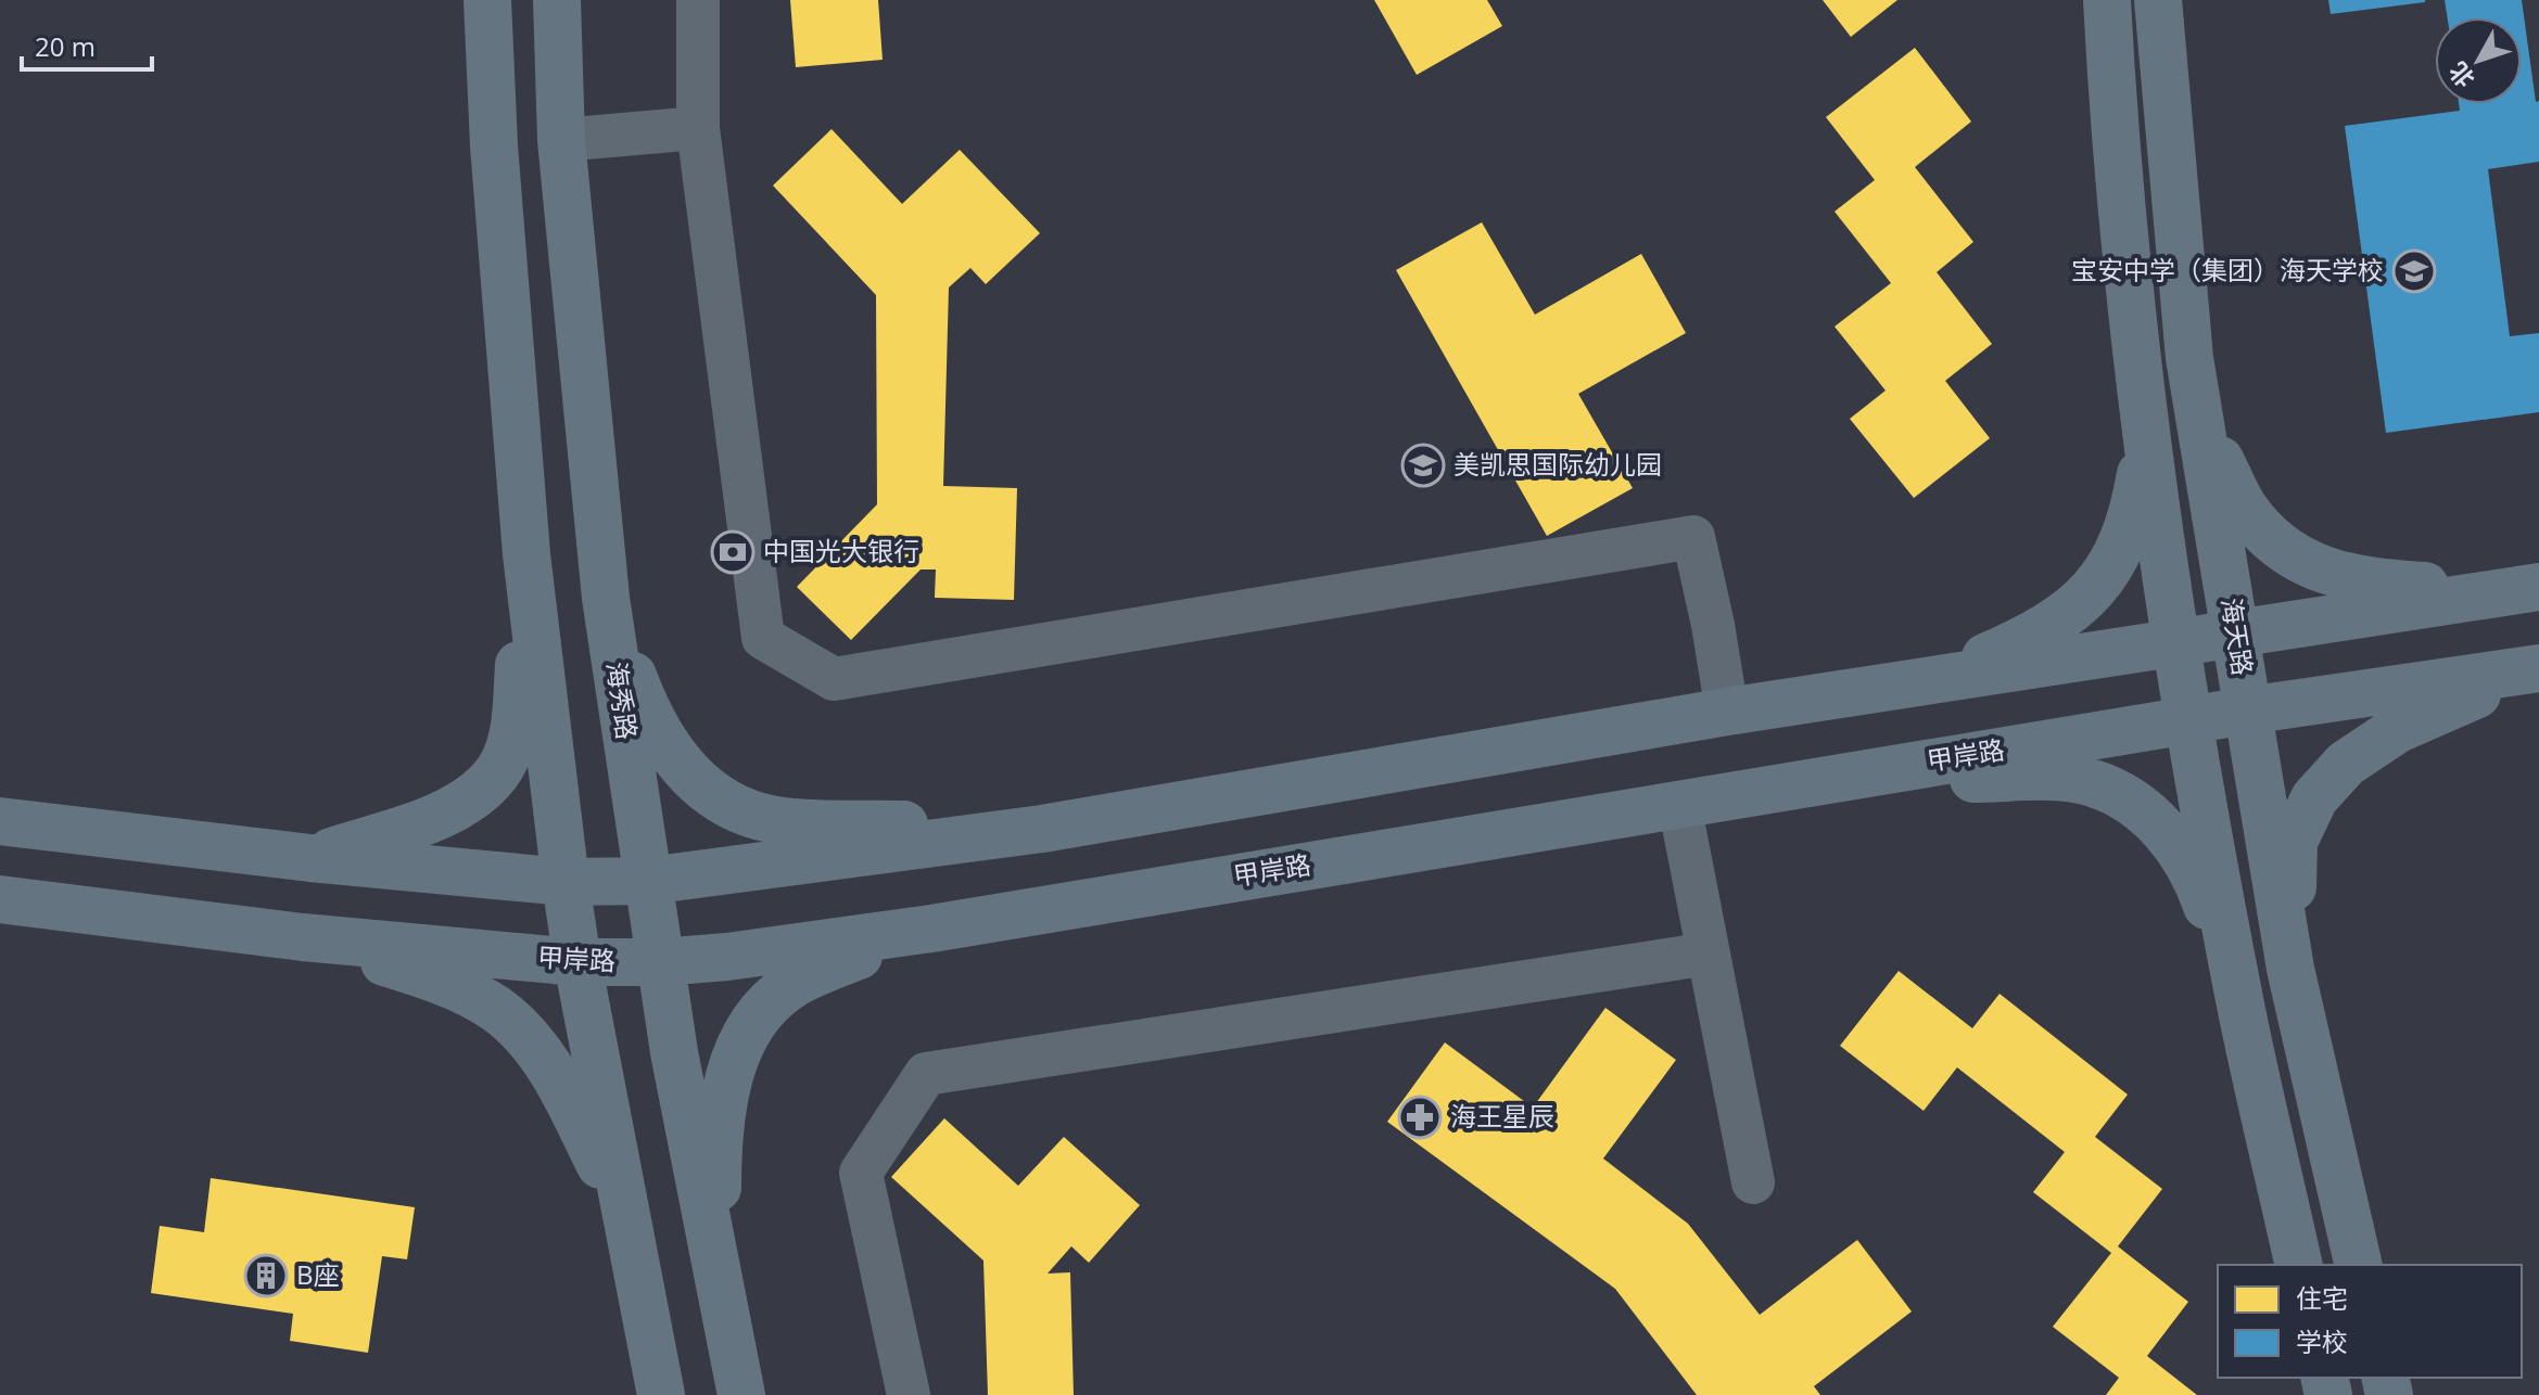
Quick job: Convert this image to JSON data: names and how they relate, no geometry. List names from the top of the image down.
{
  "streets": {
    "main road": ["海天路", "海秀路", "甲岸路"]
  },
  "crossings": [
    ["海天路", "甲岸路"],
    ["海秀路", "甲岸路"]
  ],
  "places": {
    "school or university": ["宝安中学（集团）海天学校", "美凯思国际幼儿园"],
    "bank": ["中国光大银行"],
    "pharmacy": ["海王星辰"],
    "building": ["B座"]
  },
  "legend": ["住宅", "学校"],
  "scale_bar": "20 m",
  "north": "bottom left"
}
